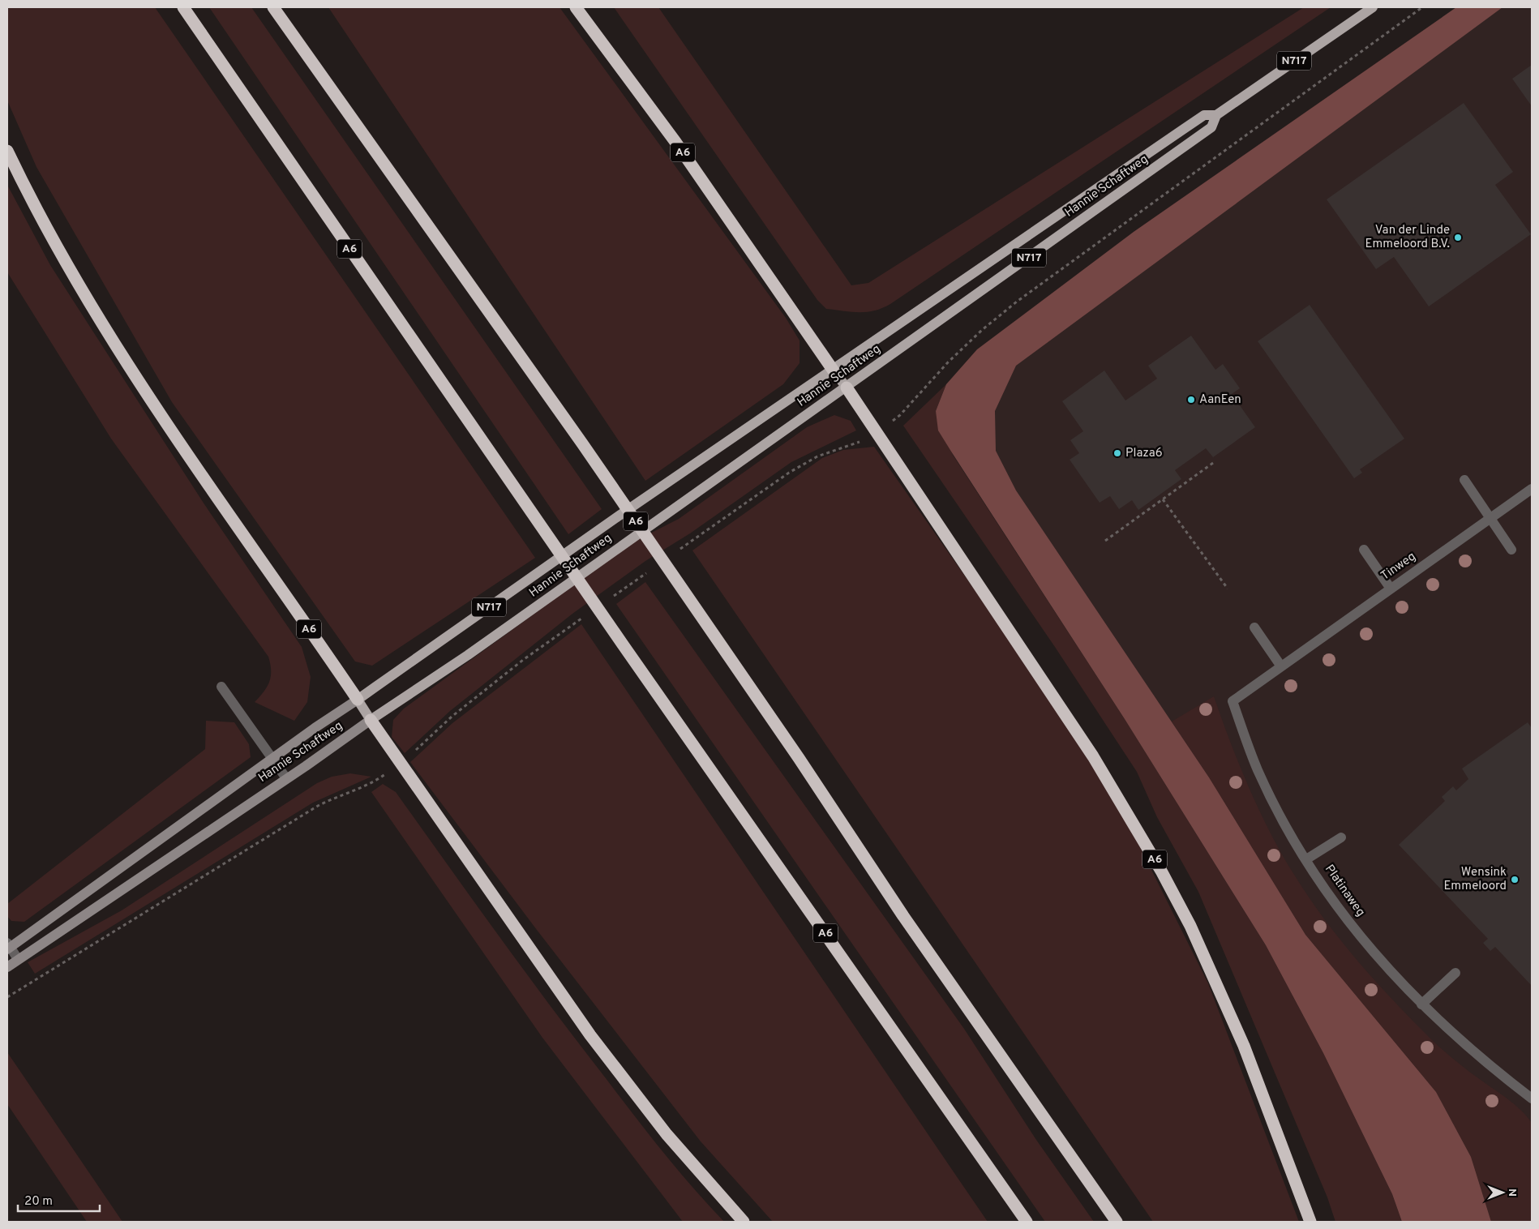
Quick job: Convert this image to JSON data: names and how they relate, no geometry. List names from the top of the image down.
{
  "streets": {
    "highway": ["A6"],
    "main road": ["N717", "Hannie Schaftweg"],
    "street": ["Tinweg", "Platinaweg"]
  },
  "crossings": [
    ["A6", "Hannie Schaftweg"],
    ["Tinweg", "Platinaweg"]
  ],
  "places": [
    "Van der Linde Emmeloord B.V.",
    "AanEen",
    "Plaza6",
    "Wensink Emmeloord"
  ],
  "scale_bar": "20 m",
  "north": "right"
}
